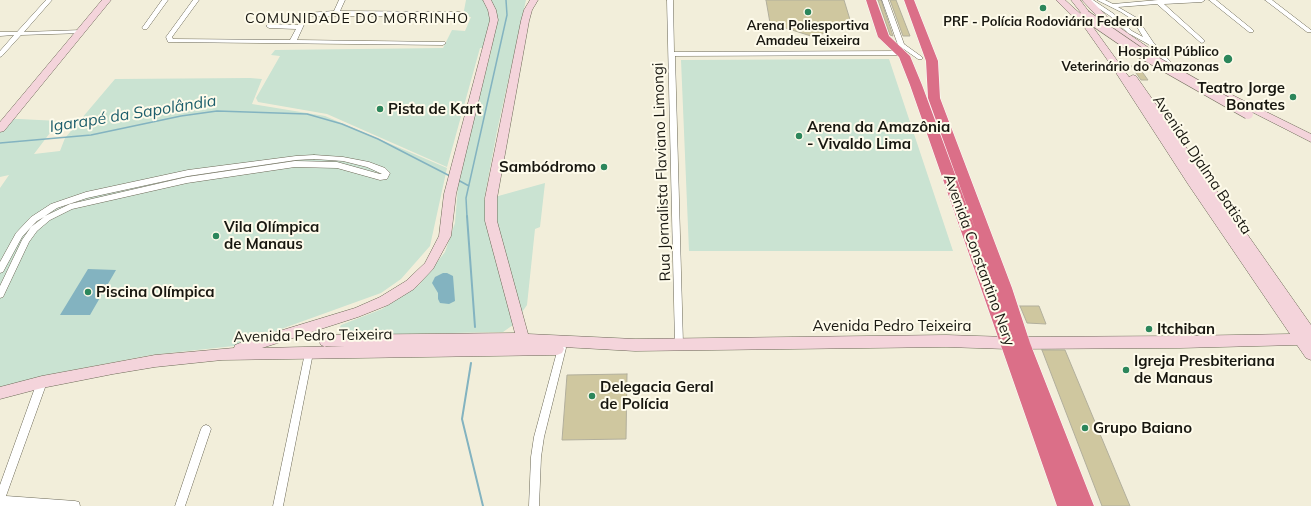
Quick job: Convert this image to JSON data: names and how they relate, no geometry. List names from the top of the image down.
{
  "streets": {
    "highway": ["Avenida Constantino Nery"],
    "street": ["Avenida Djalma Batista", "Rua Jornalista Flaviano Limongi", "Avenida Pedro Teixeira"]
  },
  "crossings": [
    ["Avenida Djalma Batista", "Avenida Pedro Teixeira"],
    ["Rua Jornalista Flaviano Limongi", "Avenida Pedro Teixeira"],
    ["Avenida Constantino Nery", "Avenida Pedro Teixeira"]
  ],
  "districts": ["COMUNIDADE DO MORRINHO"],
  "water": ["Igarapé da Sapolândia"],
  "places": [
    "PRF - Polícia Rodoviária Federal",
    "Arena Poliesportiva Amadeu Teixeira",
    "Hospital Público Veterinário do Amazonas",
    "Teatro Jorge Bonates",
    "Pista de Kart",
    "Arena da Amazônia - Vivaldo Lima",
    "Sambódromo",
    "Vila Olímpica de Manaus",
    "Piscina Olímpica",
    "Itchiban",
    "Igreja Presbiteriana de Manaus",
    "Delegacia Geral de Polícia",
    "Grupo Baiano"
  ]
}
